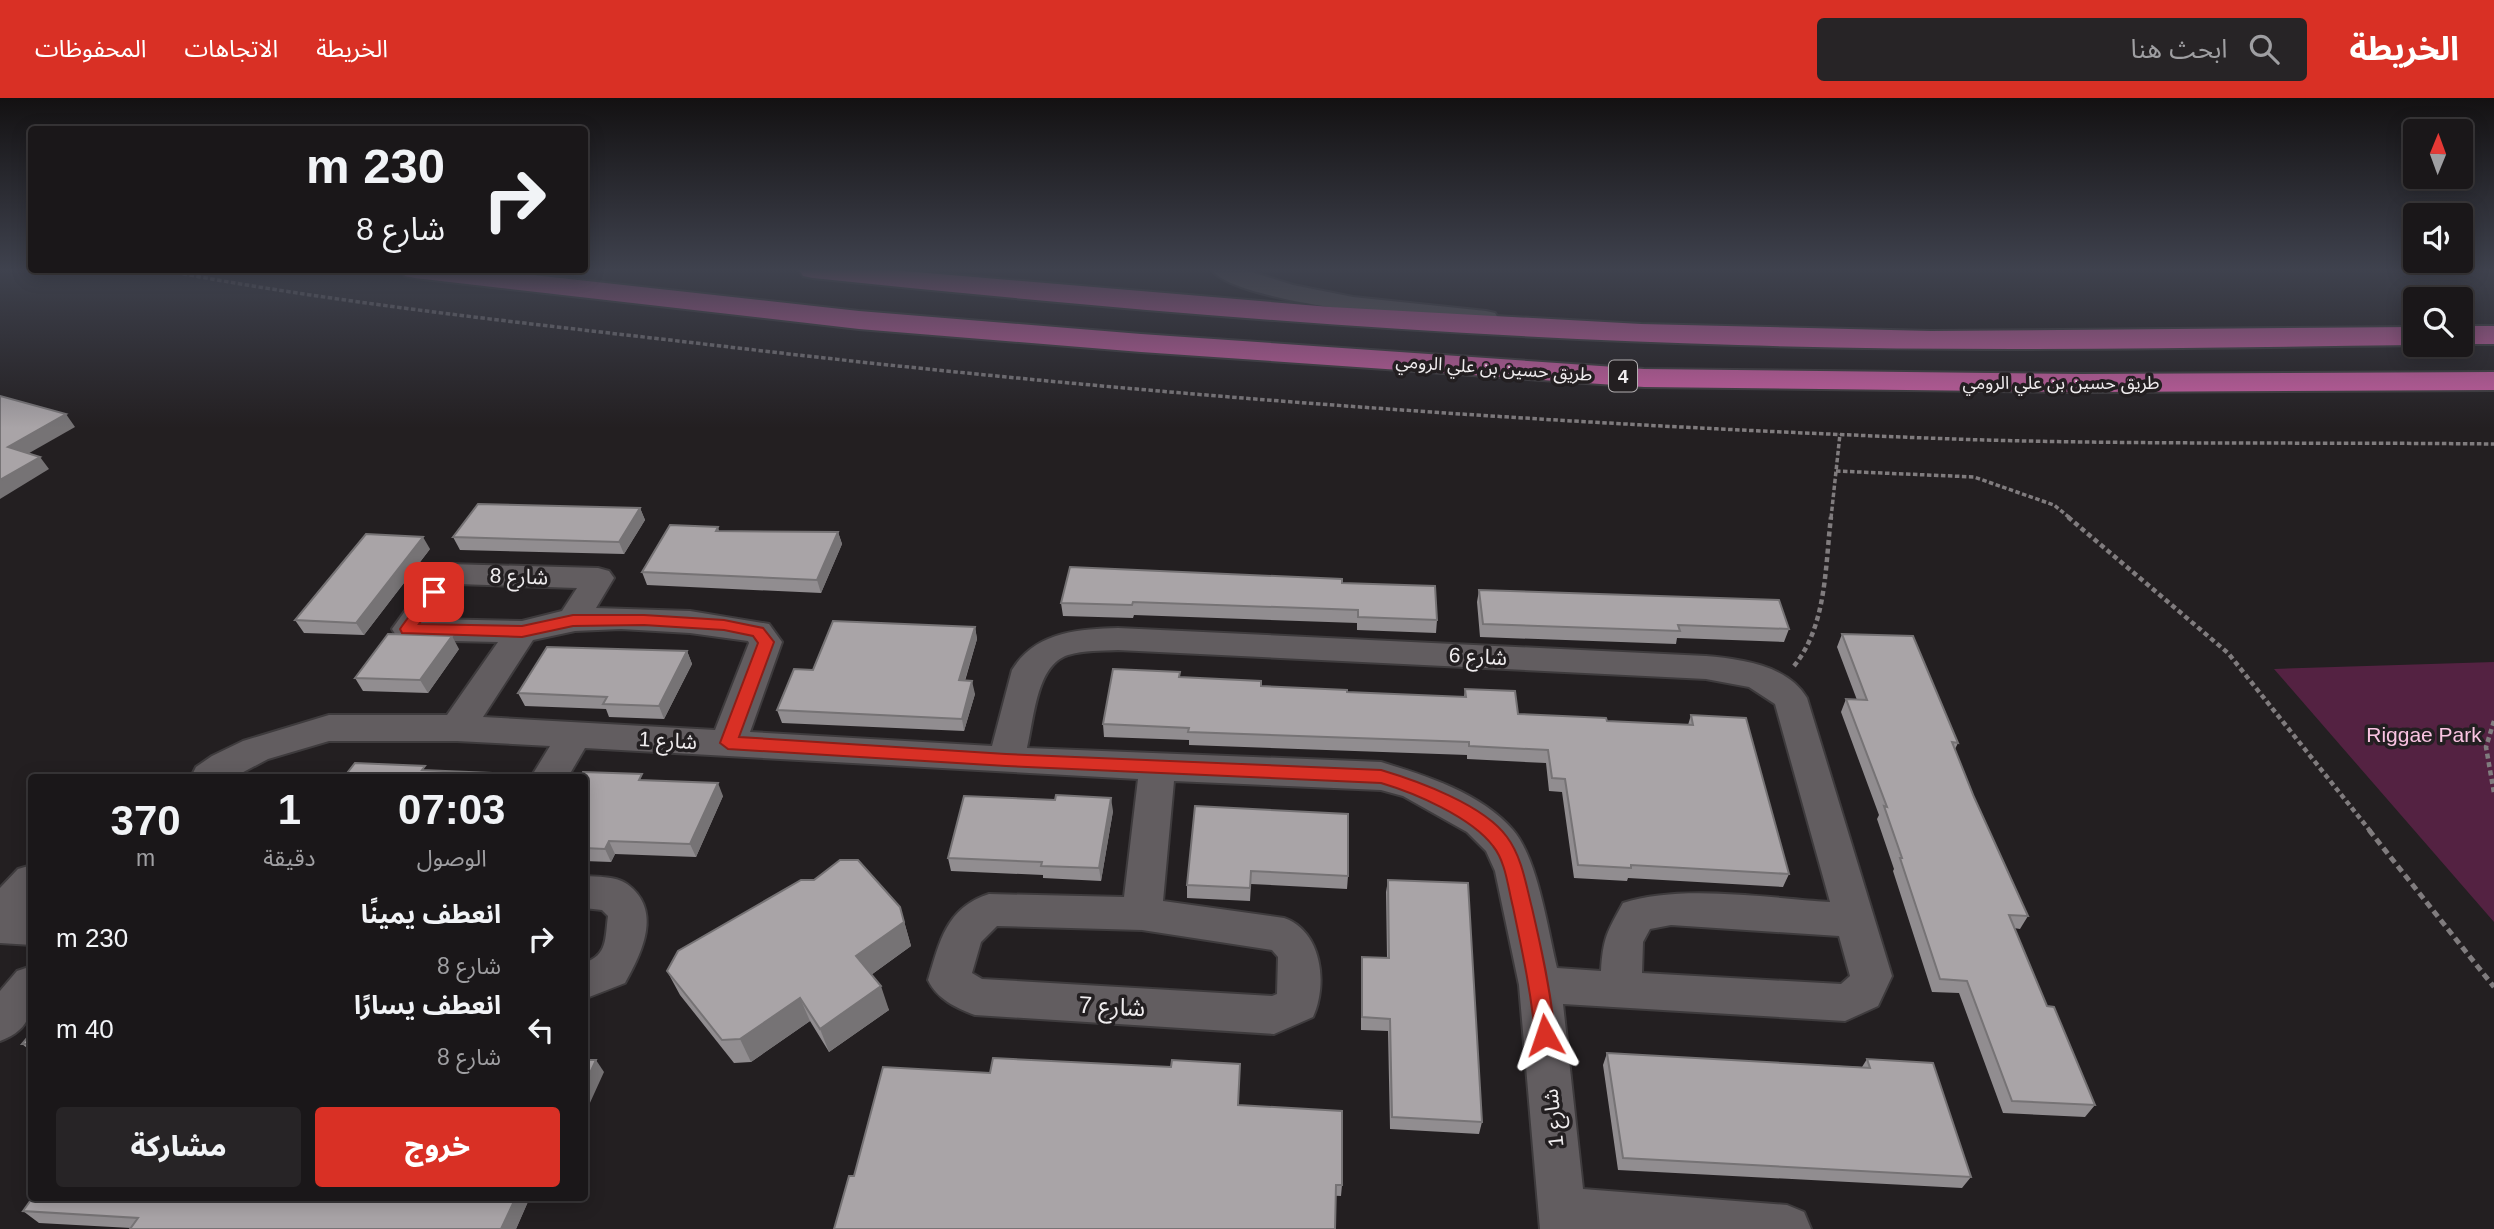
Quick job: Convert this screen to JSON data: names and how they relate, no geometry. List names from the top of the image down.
{
  "streets": {
    "highway": ["طريق حسين بن علي الرومي", "4"],
    "street": [
      "شارع 8",
      "شارع 6",
      "شارع 1",
      "شارع 7"
    ]
  },
  "crossings": [
    ["شارع 8", "شارع 1"],
    ["شارع 6", "شارع 1"]
  ],
  "parks": ["Riggae Park"],
  "north": "top",
  "page": {
    "header": "الخريطة",
    "search": "ابحث هنا",
    "nav": ["الخريطة", "الاتجاهات", "المحفوظات"],
    "turn": ["230 m", "شارع 8"],
    "eta": [
      "07:03",
      "الوصول",
      "1",
      "دقيقة",
      "370",
      "m"
    ],
    "list": [
      {
        "name": "انعطف يمينًا",
        "note": "شارع 8",
        "value": "230 m"
      },
      {
        "name": "انعطف يسارًا",
        "note": "شارع 8",
        "value": "40 m"
      }
    ],
    "buttons": ["خروج", "مشاركة"]
  }
}
